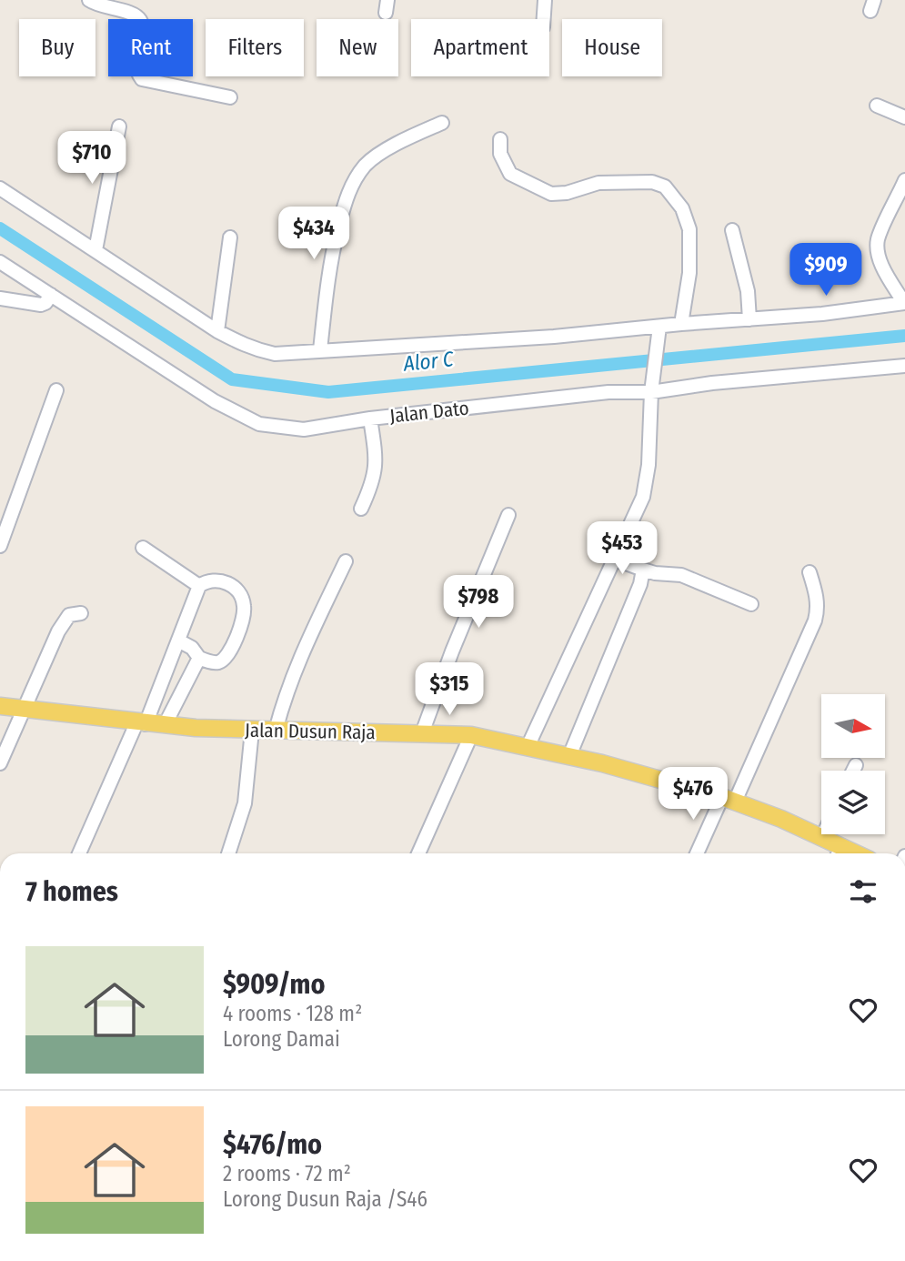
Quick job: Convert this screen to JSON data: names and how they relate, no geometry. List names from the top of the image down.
{
  "streets": {
    "main road": ["Jalan Dusun Raja"],
    "street": ["Jalan Dato"]
  },
  "water": ["Alor C"],
  "north": "right",
  "page": {
    "chip": [
      "Buy",
      "Rent",
      "Filters",
      "New",
      "Apartment",
      "House"
    ],
    "price": [
      "$710",
      "$434",
      "$909",
      "$453",
      "$798",
      "$315",
      "$476"
    ],
    "heading": "7 homes",
    "list": [
      {
        "name": "$909/mo",
        "note": "4 rooms · 128 m² · Lorong Damai"
      },
      {
        "name": "$476/mo",
        "note": "2 rooms · 72 m² · Lorong Dusun Raja /S46"
      }
    ]
  }
}
